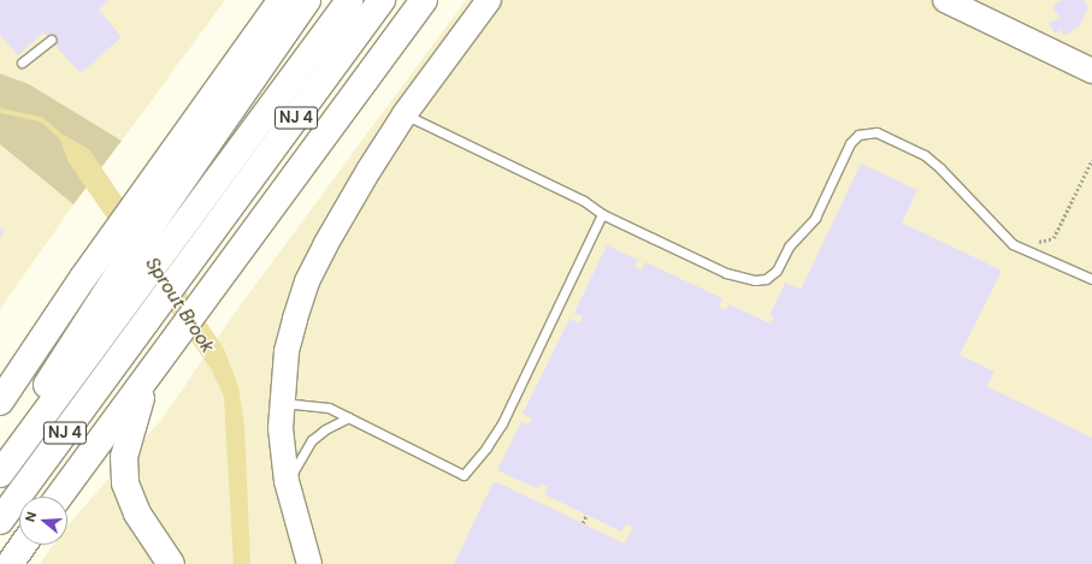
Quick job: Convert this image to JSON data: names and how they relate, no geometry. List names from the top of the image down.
{
  "streets": {
    "highway": ["NJ 4"]
  },
  "water": ["Sprout Brook"],
  "north": "left"
}
